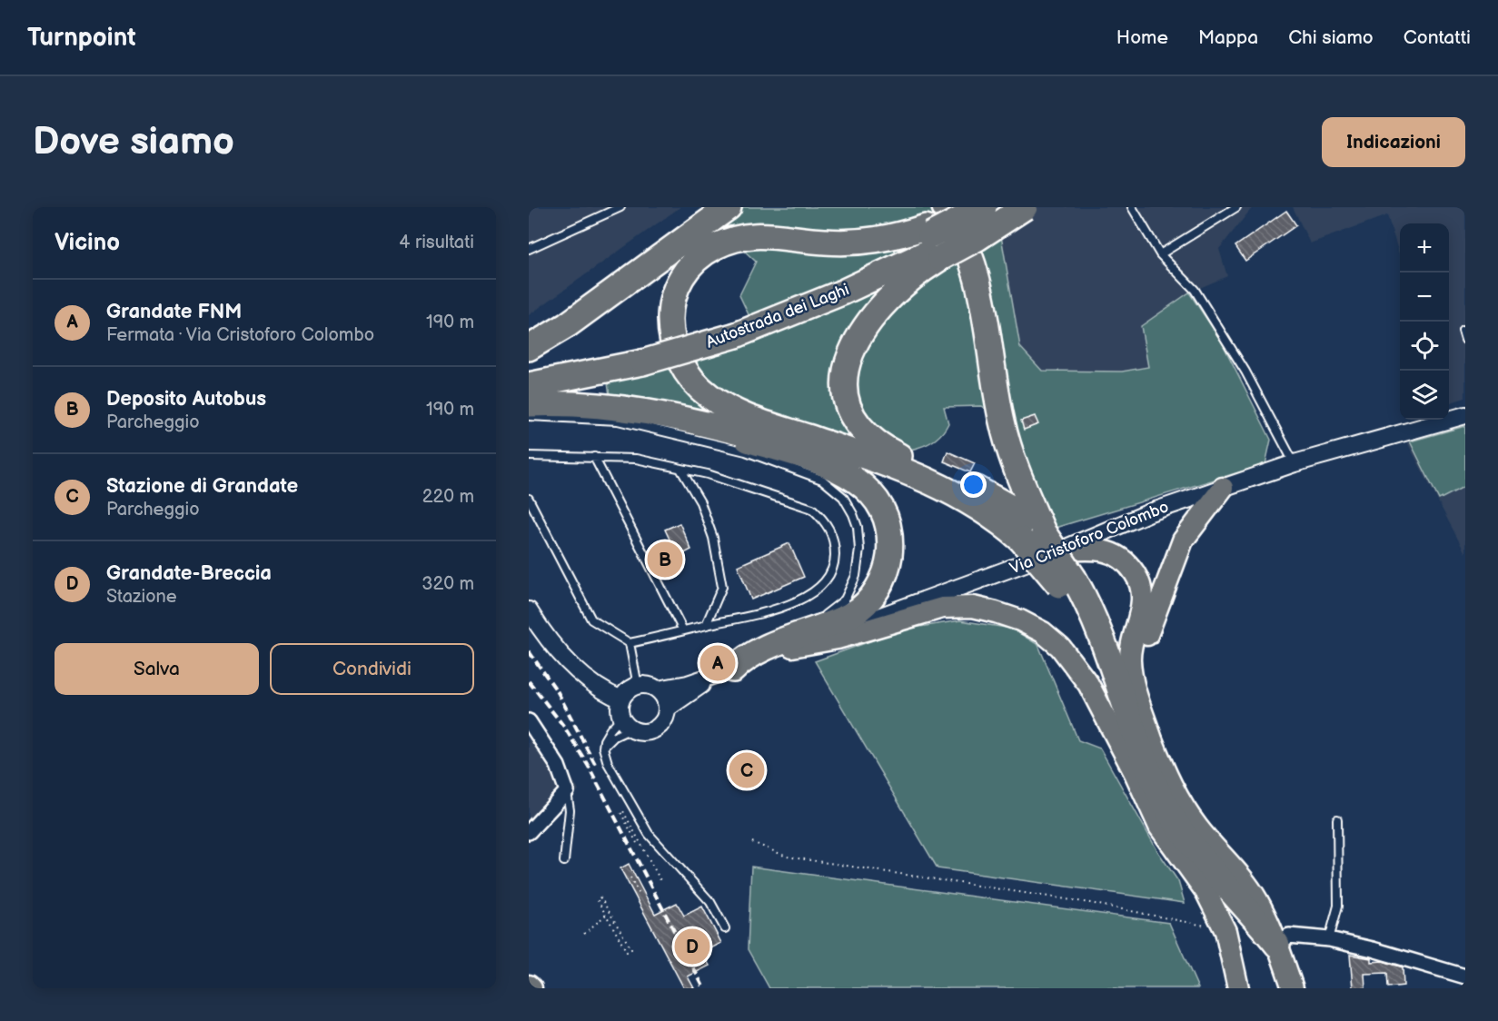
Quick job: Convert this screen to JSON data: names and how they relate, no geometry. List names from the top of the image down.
{
  "streets": {
    "highway": ["Autostrada dei Laghi"],
    "street": ["Via Cristoforo Colombo"]
  },
  "page": {
    "header": "Turnpoint",
    "nav": [
      "Home",
      "Mappa",
      "Chi siamo",
      "Contatti"
    ],
    "buttons": [
      "Indicazioni",
      ["Salva", "Condividi"]
    ],
    "title": "Dove siamo",
    "heading": ["Vicino", "4 risultati"],
    "map_buttons": ["+", "−"],
    "list": [
      {
        "mark": "A",
        "name": "Grandate FNM",
        "note": "Fermata · Via Cristoforo Colombo",
        "value": "190 m"
      },
      {
        "mark": "B",
        "name": "Deposito Autobus",
        "note": "Parcheggio",
        "value": "190 m"
      },
      {
        "mark": "C",
        "name": "Stazione di Grandate",
        "note": "Parcheggio",
        "value": "220 m"
      },
      {
        "mark": "D",
        "name": "Grandate-Breccia",
        "note": "Stazione",
        "value": "320 m"
      }
    ],
    "pins": [
      "B",
      "A",
      "C",
      "D"
    ]
  }
}
